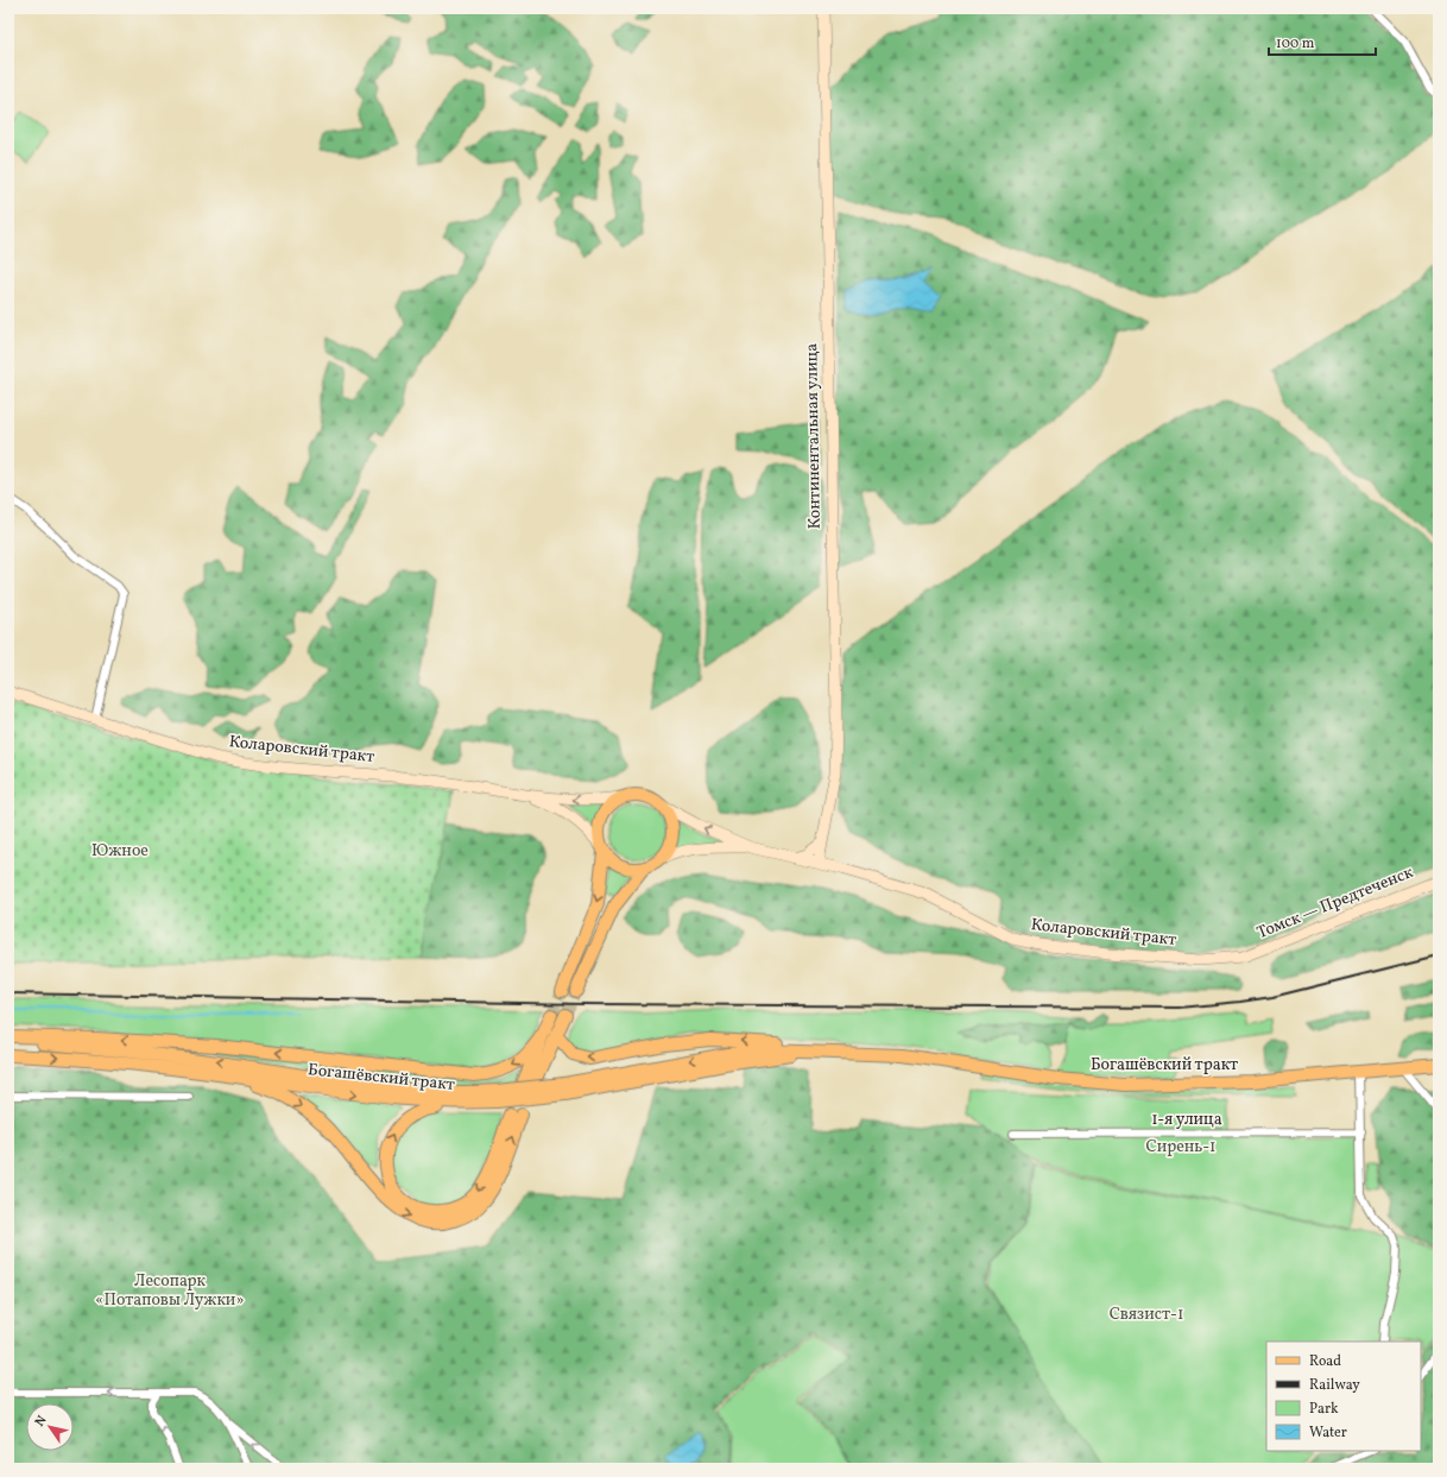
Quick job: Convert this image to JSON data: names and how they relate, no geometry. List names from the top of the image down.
{
  "streets": {
    "main road": [
      "Континентальная улица",
      "Коларовский тракт",
      "Томск — Предтеченск",
      "Богашёвский тракт"
    ],
    "street": ["1-я улица"]
  },
  "crossings": [
    ["Континентальная улица", "Коларовский тракт"],
    ["Коларовский тракт", "Томск — Предтеченск"]
  ],
  "parks": [
    "Южное",
    "Сирень-1",
    "Лесопарк «Потаповы Лужки»",
    "Связист-1"
  ],
  "legend": [
    "Road",
    "Railway",
    "Park",
    "Water"
  ],
  "scale_bar": "100 m",
  "north": "top left"
}
